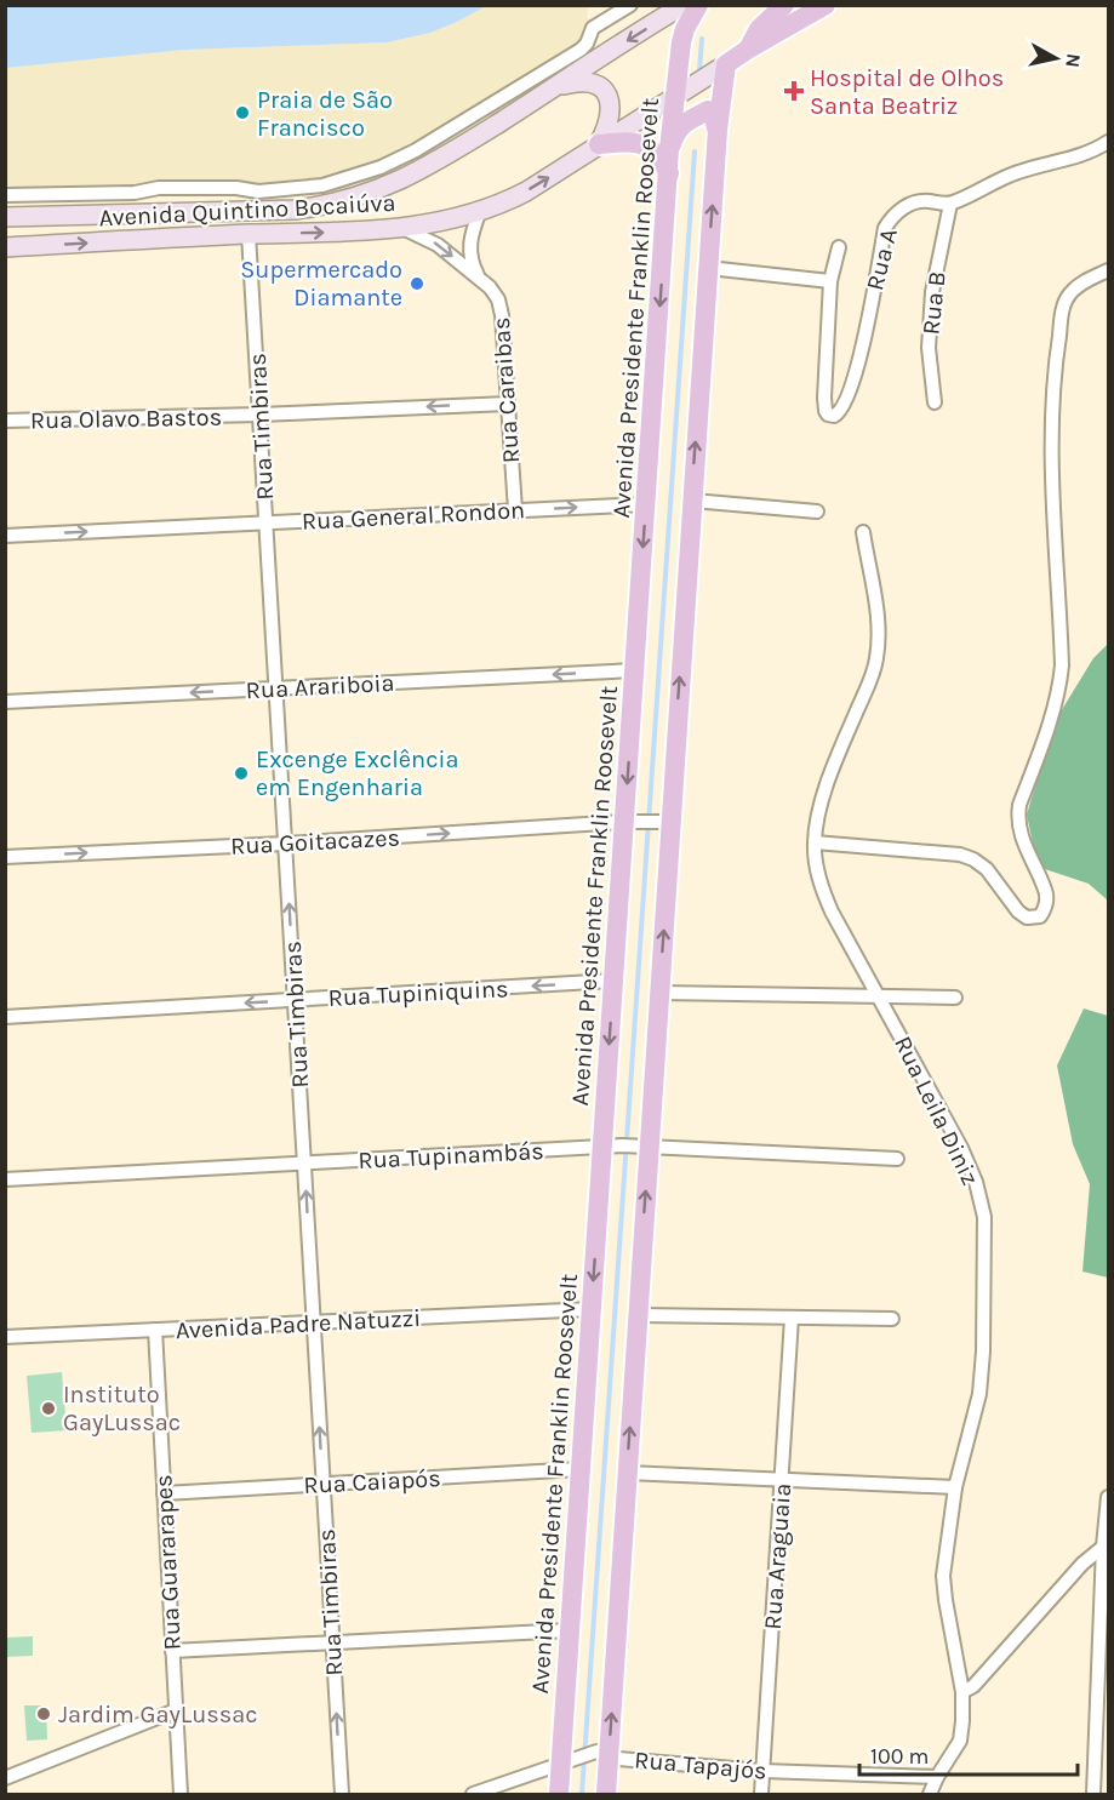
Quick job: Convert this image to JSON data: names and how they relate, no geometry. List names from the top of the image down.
{
  "streets": {
    "main road": ["Avenida Quintino Bocaiúva", "Avenida Presidente Franklin Roosevelt"],
    "street": [
      "Rua A",
      "Rua B",
      "Rua Caraibas",
      "Rua Olavo Bastos",
      "Rua Timbiras",
      "Rua General Rondon",
      "Rua Arariboia",
      "Rua Goitacazes",
      "Rua Tupiniquins",
      "Rua Leila Diniz",
      "Rua Tupinambás",
      "Avenida Padre Natuzzi",
      "Rua Caiapós",
      "Rua Araguaia",
      "Rua Guararapes",
      "Rua Tapajós"
    ]
  },
  "crossings": [
    ["Avenida Quintino Bocaiúva", "Avenida Presidente Franklin Roosevelt"],
    ["Avenida Quintino Bocaiúva", "Rua Caraibas"],
    ["Avenida Quintino Bocaiúva", "Rua Timbiras"],
    ["Rua A", "Rua B"],
    ["Avenida Presidente Franklin Roosevelt", "Rua General Rondon"],
    ["Avenida Presidente Franklin Roosevelt", "Rua Arariboia"],
    ["Avenida Presidente Franklin Roosevelt", "Rua Goitacazes"],
    ["Avenida Presidente Franklin Roosevelt", "Rua Tupiniquins"],
    ["Avenida Presidente Franklin Roosevelt", "Rua Tupinambás"],
    ["Avenida Presidente Franklin Roosevelt", "Avenida Padre Natuzzi"],
    ["Avenida Presidente Franklin Roosevelt", "Rua Caiapós"],
    ["Avenida Presidente Franklin Roosevelt", "Rua Tapajós"],
    ["Rua Caraibas", "Rua Olavo Bastos"],
    ["Rua Caraibas", "Rua General Rondon"],
    ["Rua Olavo Bastos", "Rua Timbiras"],
    ["Rua Timbiras", "Rua General Rondon"],
    ["Rua Timbiras", "Rua Arariboia"],
    ["Rua Timbiras", "Rua Goitacazes"],
    ["Rua Timbiras", "Rua Tupiniquins"],
    ["Rua Timbiras", "Rua Tupinambás"],
    ["Rua Timbiras", "Avenida Padre Natuzzi"],
    ["Rua Timbiras", "Rua Caiapós"],
    ["Rua Leila Diniz", "Rua Tapajós"],
    ["Avenida Padre Natuzzi", "Rua Guararapes"],
    ["Rua Caiapós", "Rua Guararapes"],
    ["Rua Araguaia", "Rua Tapajós"]
  ],
  "one_way": [
    "Rua Olavo Bastos",
    "Rua Timbiras",
    "Rua General Rondon",
    "Rua Arariboia",
    "Rua Goitacazes",
    "Rua Tupiniquins"
  ],
  "places": {
    "health": ["Hospital de Olhos Santa Beatriz"],
    "other": [
      "Praia de São Francisco",
      "Supermercado Diamante",
      "Excenge Exclência em Engenharia",
      "Instituto GayLussac",
      "Jardim GayLussac"
    ]
  },
  "scale_bar": "100 m",
  "north": "right"
}
